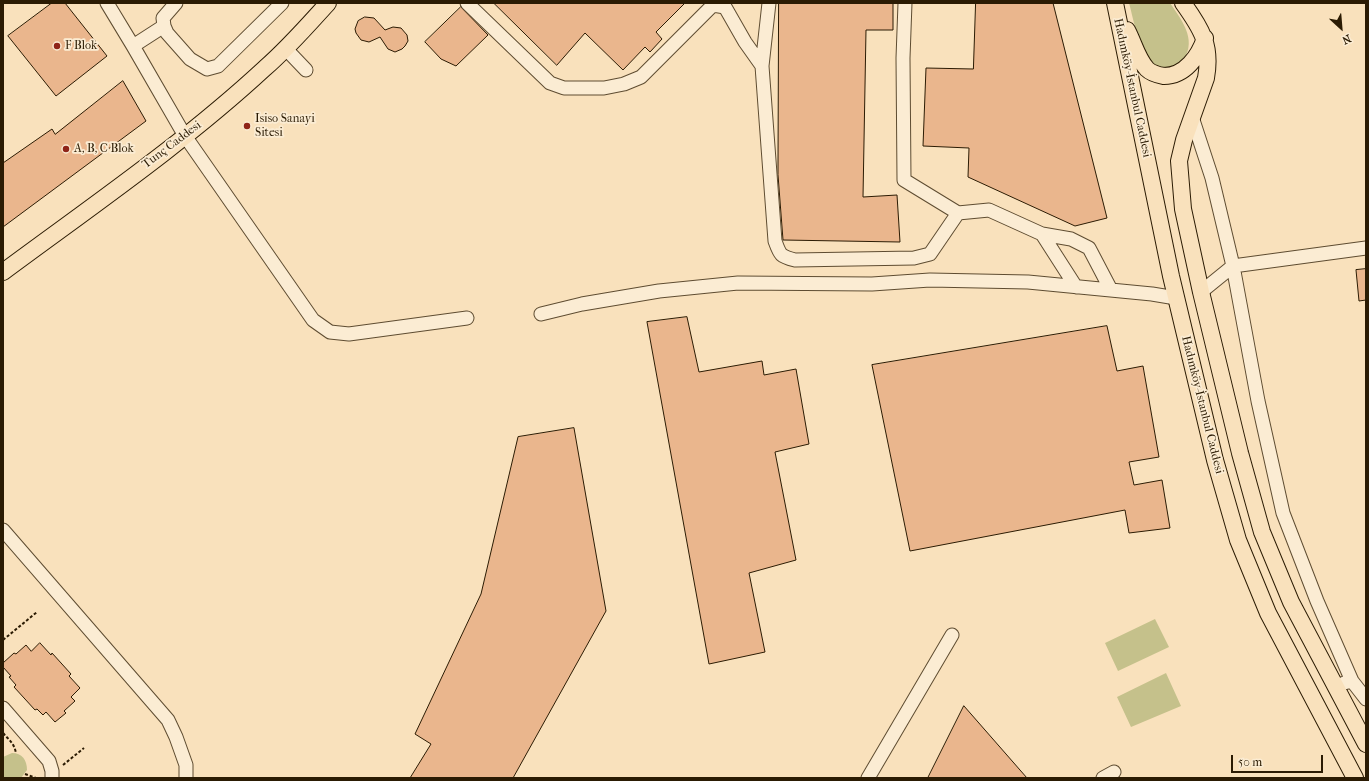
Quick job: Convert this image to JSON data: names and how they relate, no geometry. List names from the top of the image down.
{
  "streets": {
    "main road": ["Hadımköy-İstanbul Caddesi", "Tunç Caddesi"]
  },
  "places": ["F Blok", "Isiso Sanayi Sitesi", "A, B, C Blok"],
  "scale_bar": "50 m",
  "north": "bottom right"
}
